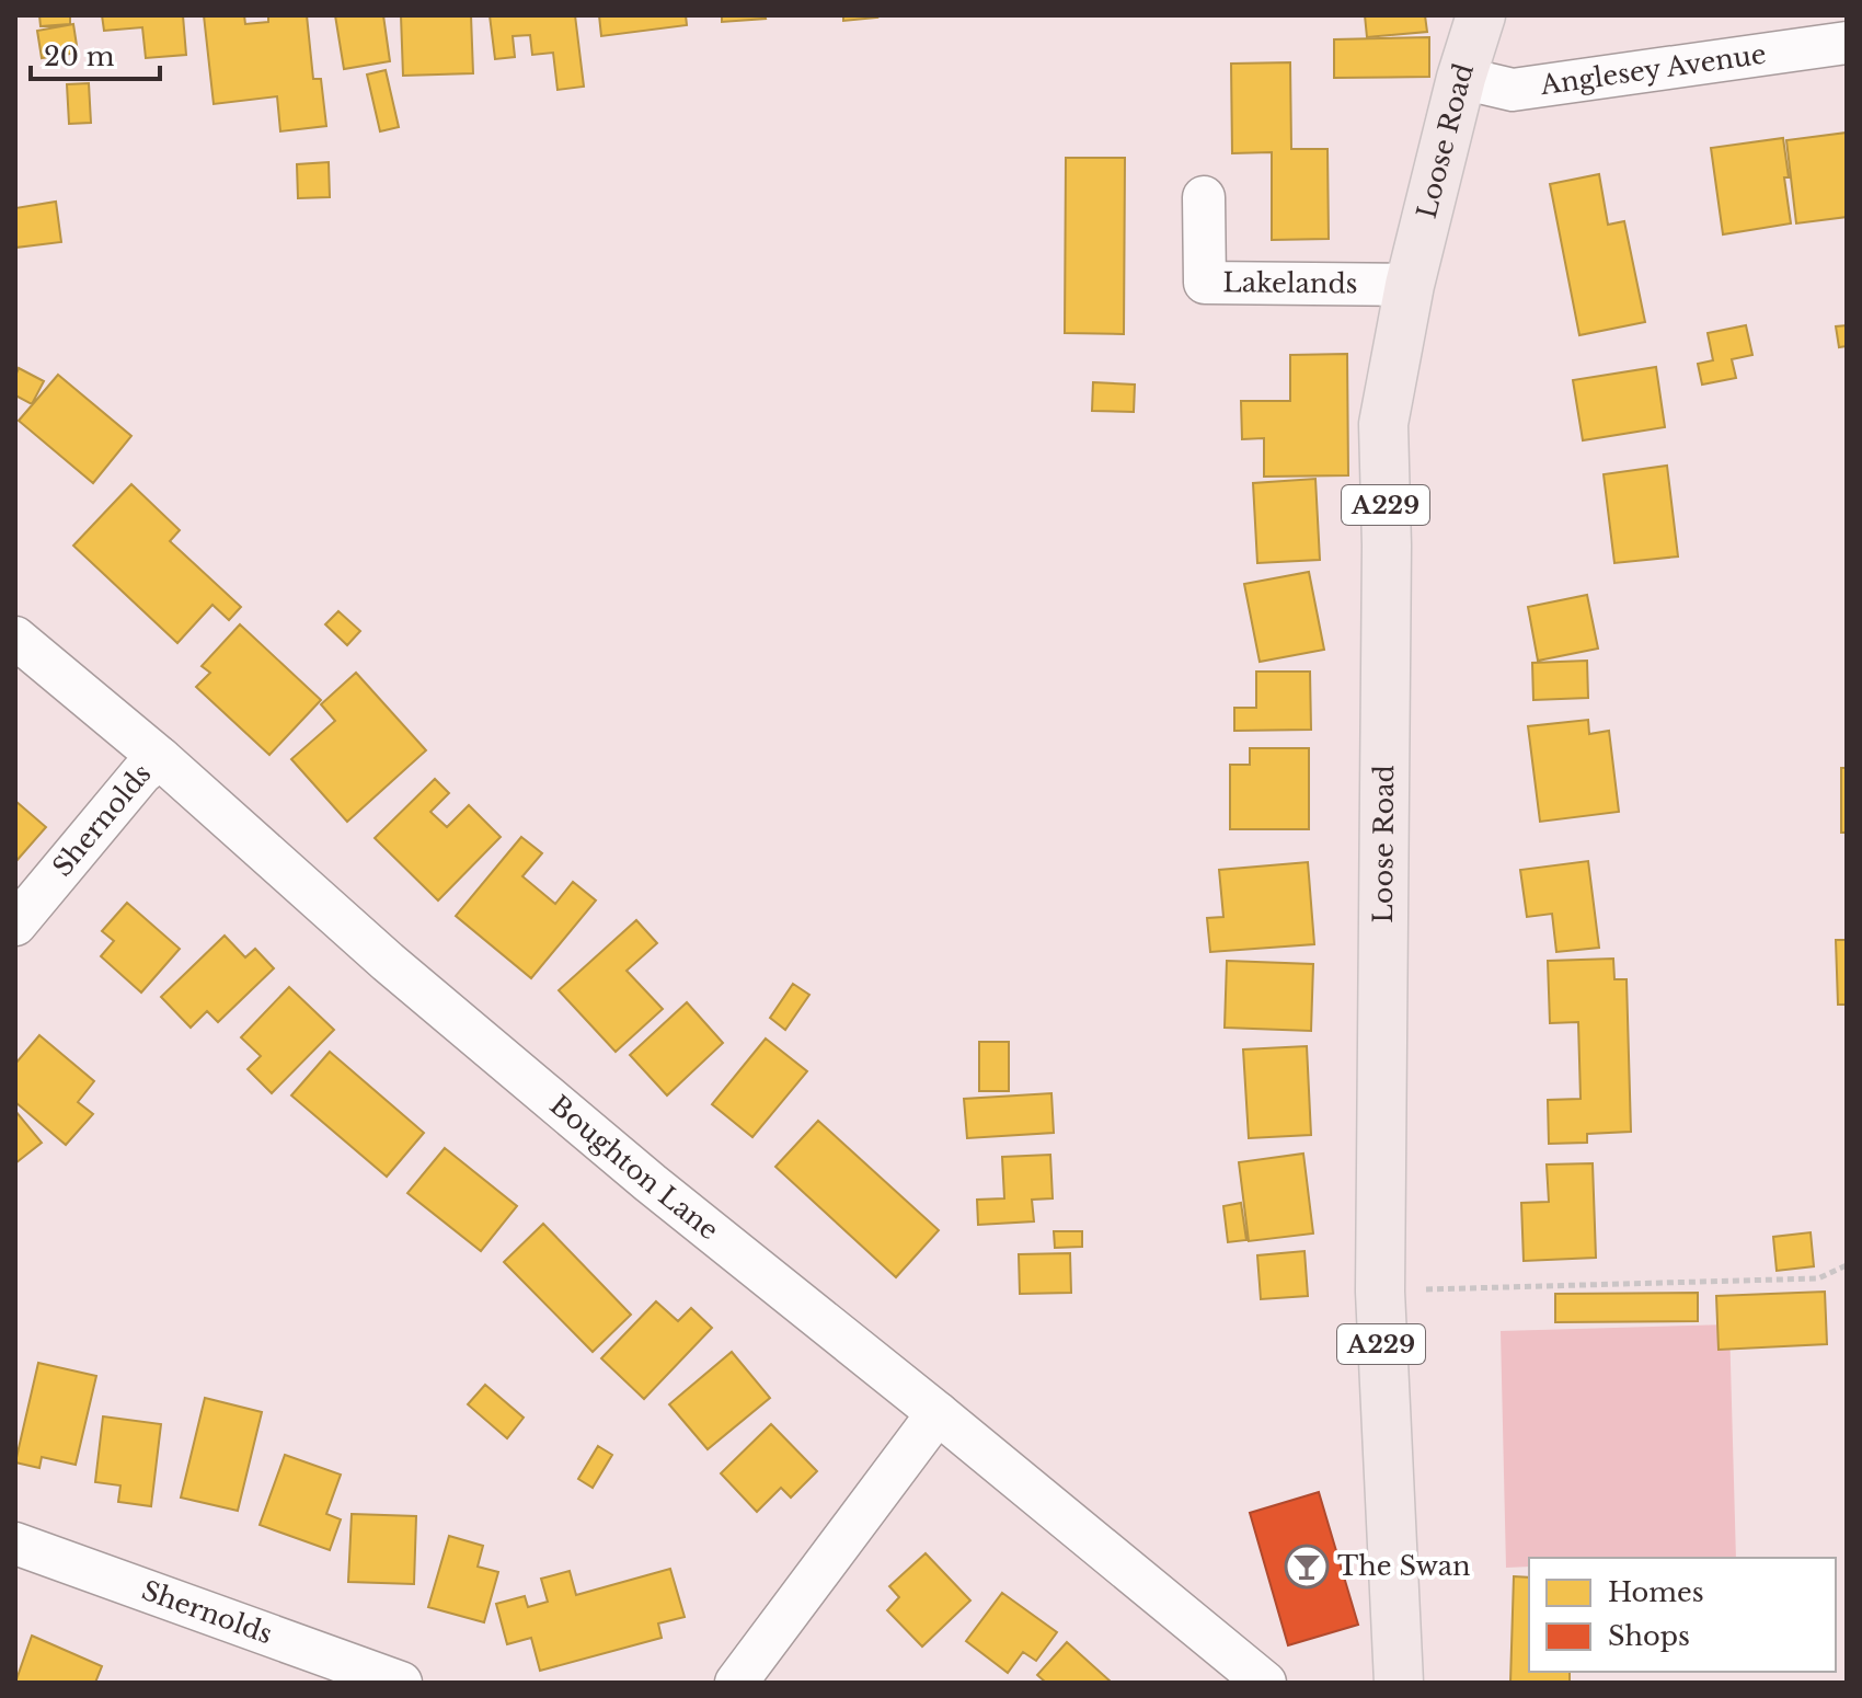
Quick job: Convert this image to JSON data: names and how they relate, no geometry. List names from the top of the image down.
{
  "streets": {
    "highway": ["Loose Road", "A229"],
    "street": [
      "Anglesey Avenue",
      "Lakelands",
      "Shernolds",
      "Boughton Lane"
    ]
  },
  "crossings": [
    ["Anglesey Avenue", "Loose Road"],
    ["Loose Road", "Lakelands"],
    ["Shernolds", "Boughton Lane"]
  ],
  "places": {
    "bar": ["The Swan"]
  },
  "legend": ["Homes", "Shops"],
  "scale_bar": "20 m"
}
